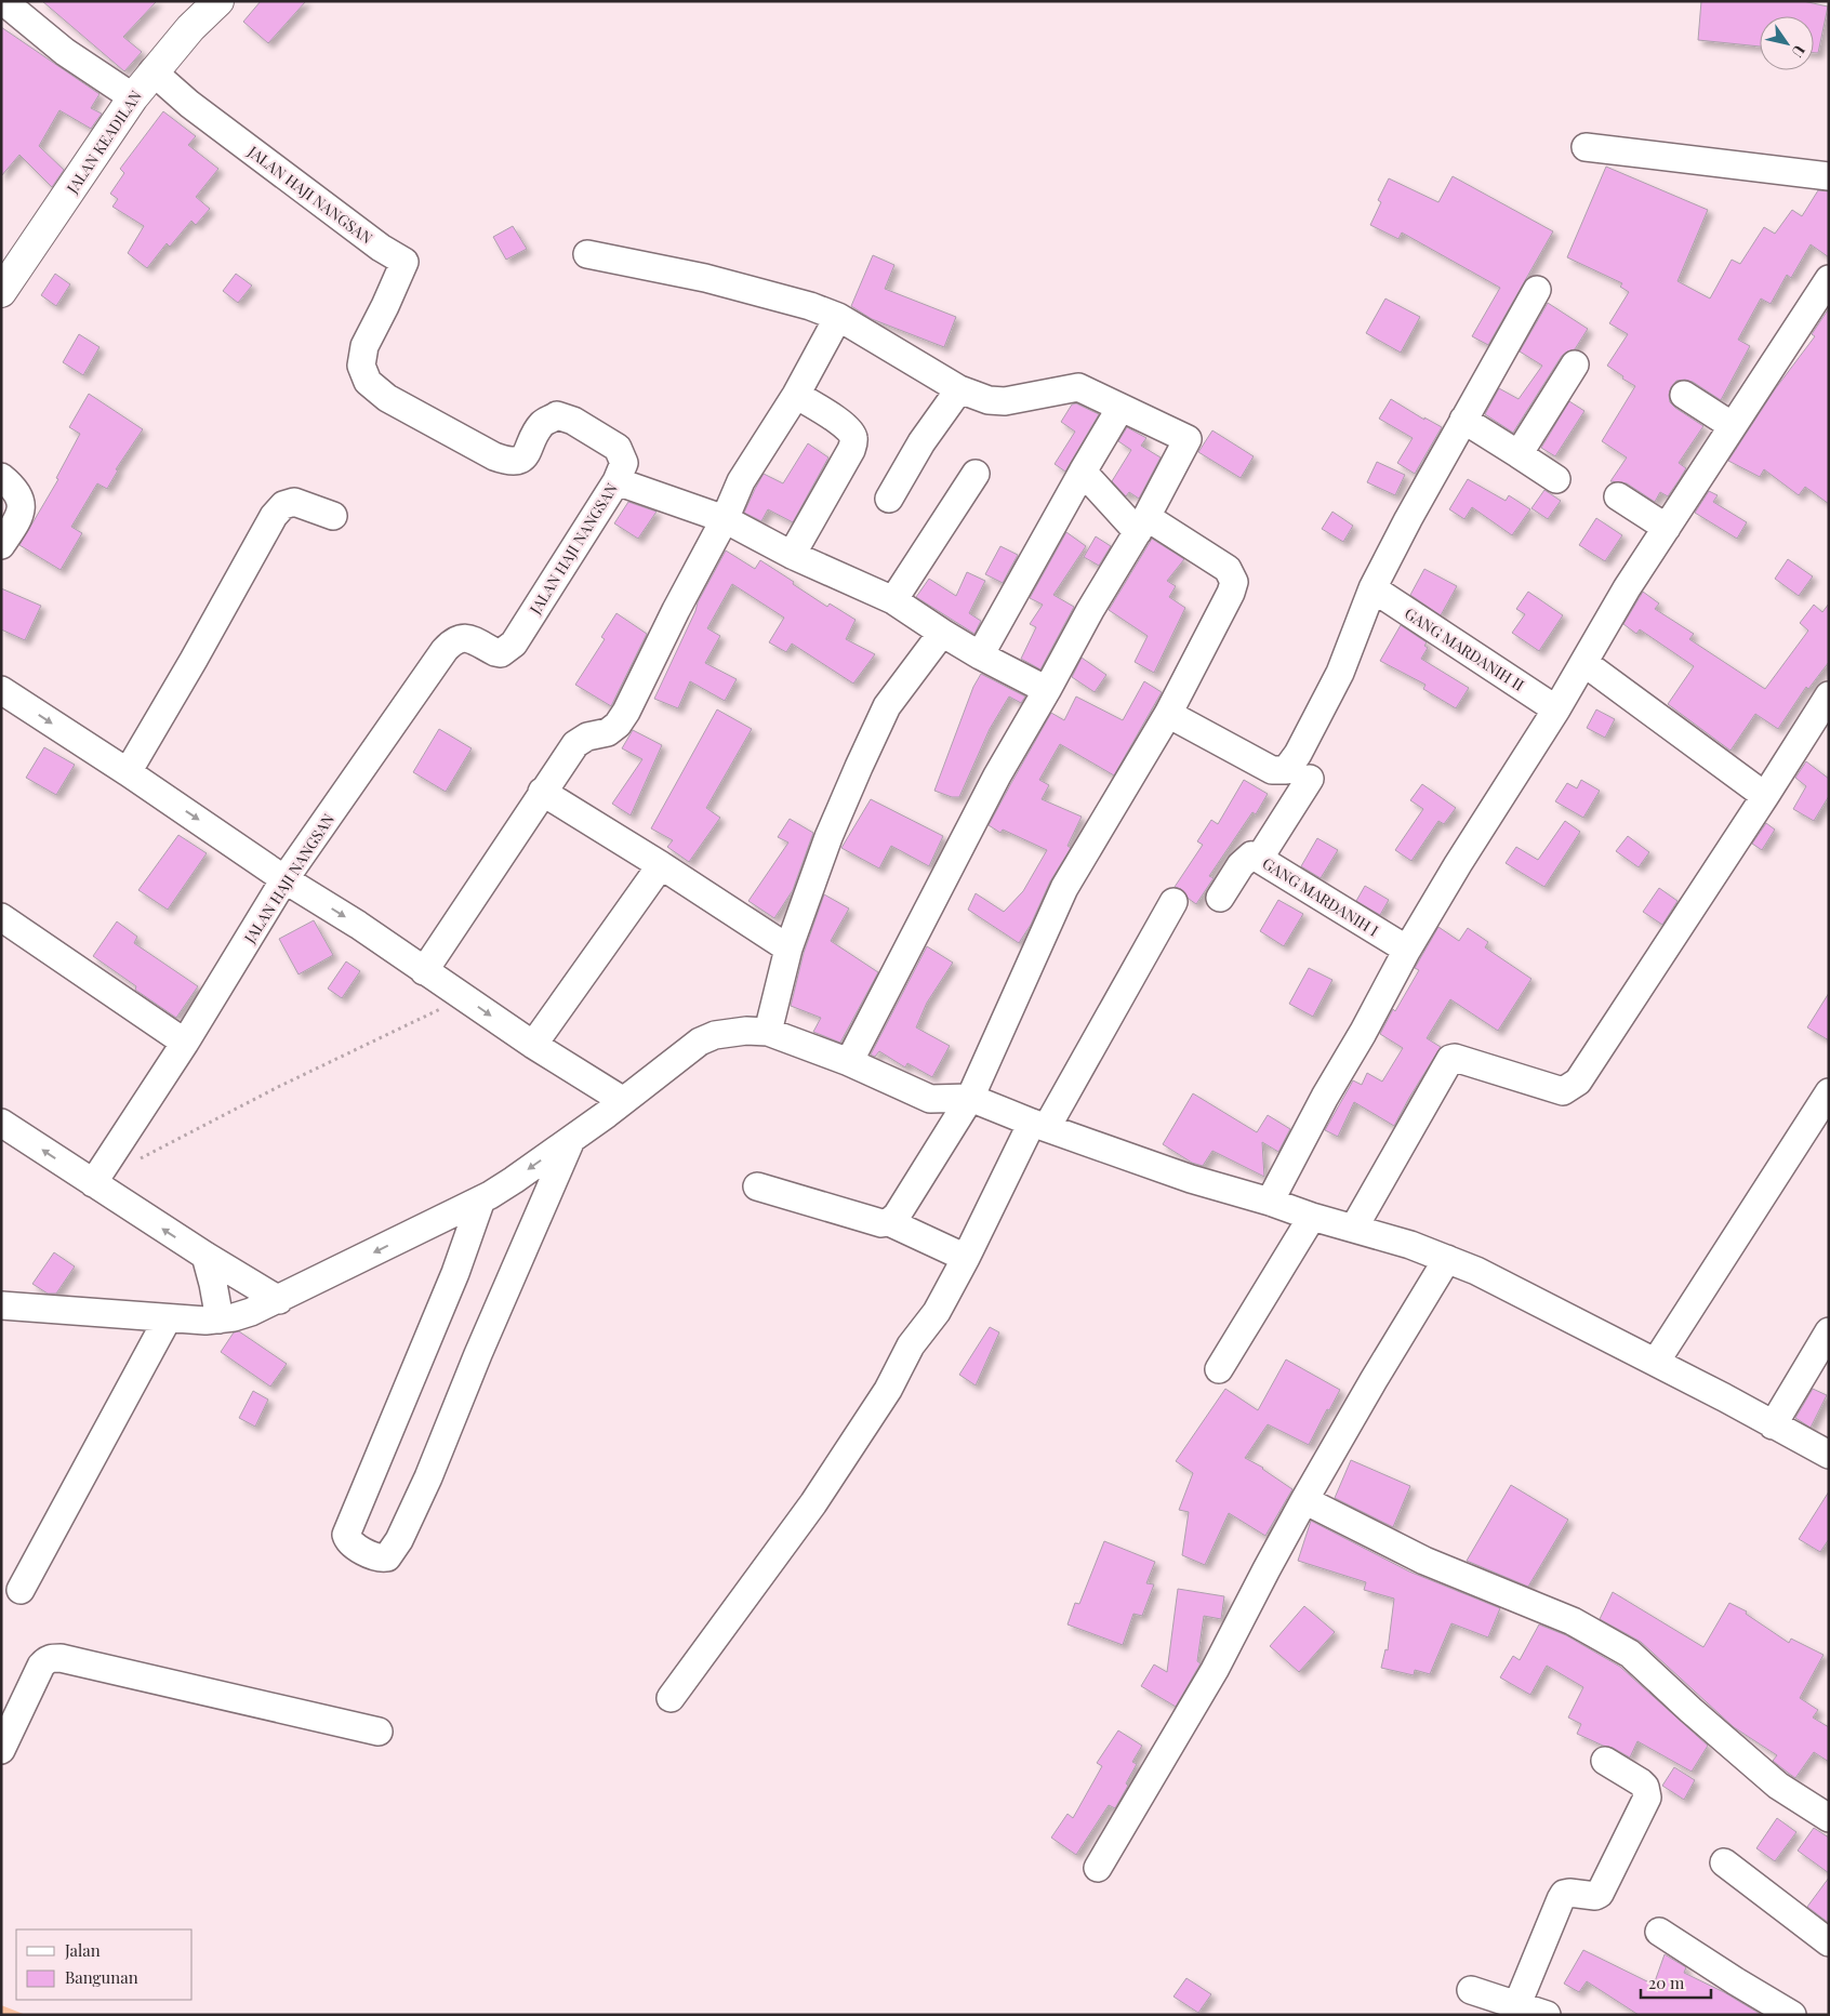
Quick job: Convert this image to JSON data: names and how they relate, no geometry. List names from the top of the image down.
{
  "streets": {
    "main road": ["JALAN KEADILAN"],
    "street": ["JALAN HAJI NANGSAN", "GANG MARDANIH II", "GANG MARDANIH I"]
  },
  "crossings": [
    ["JALAN KEADILAN", "JALAN HAJI NANGSAN"]
  ],
  "legend": ["Jalan", "Bangunan"],
  "scale_bar": "20 m",
  "north": "bottom right"
}
